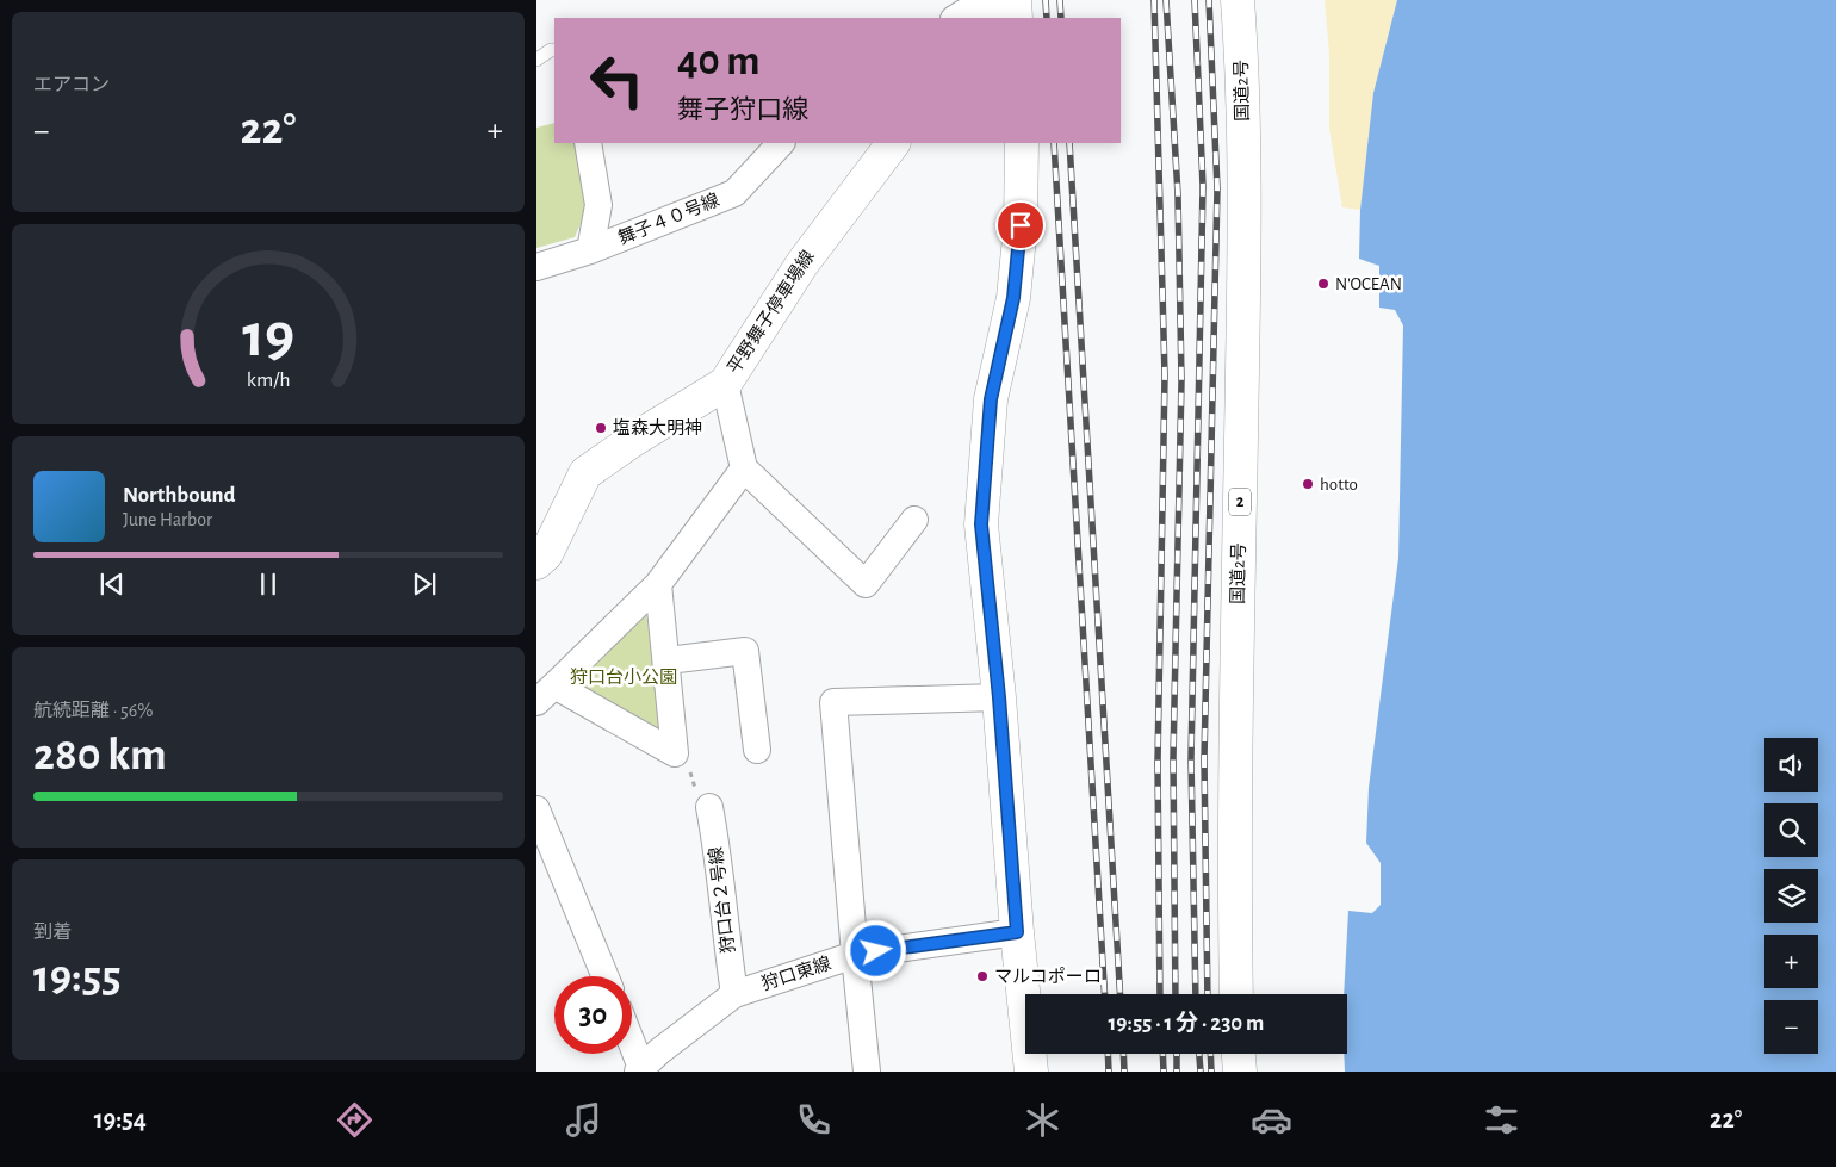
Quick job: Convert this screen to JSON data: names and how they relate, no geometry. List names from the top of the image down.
{
  "streets": {
    "main road": ["国道2号", "平野舞子停車場線", "2"],
    "street": ["舞子４０号線", "狩口台２号線", "狩口東線"]
  },
  "crossings": [
    ["狩口台２号線", "狩口東線"]
  ],
  "parks": ["狩口台小公園"],
  "places": [
    "N'OCEAN",
    "塩森大明神",
    "hotto",
    "マルコポーロ"
  ],
  "page": {
    "tile": [
      "エアコン",
      ["航続距離 · 56%", "280 km"],
      ["到着", "19:55"]
    ],
    "turn": ["40 m", "舞子狩口線"],
    "heat": ["−", "22°", "+"],
    "song": ["Northbound", "June Harbor"],
    "map_buttons": ["+", "−"],
    "limit": "30",
    "trip": "19:55 · 1 分 · 230 m",
    "tabs": ["19:54", "22°"],
    "gauge": ["19", "km/h"]
  }
}
